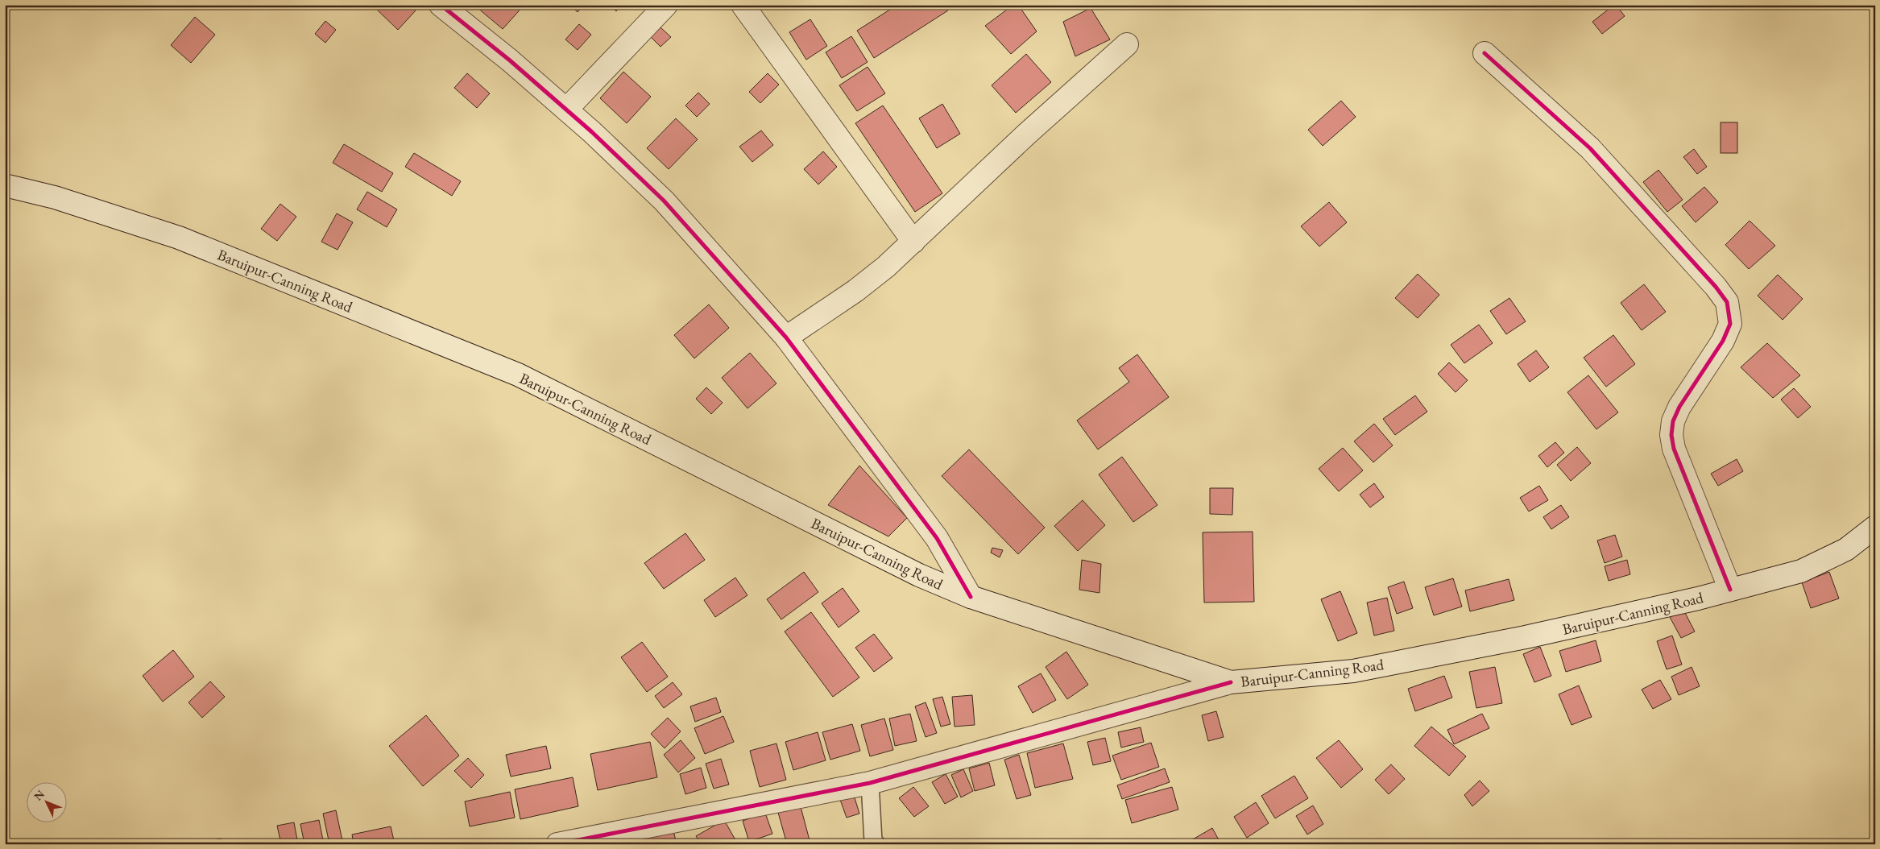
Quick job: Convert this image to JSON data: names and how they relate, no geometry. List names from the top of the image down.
{
  "streets": {
    "street": ["Baruipur-Canning Road"]
  },
  "north": "top left"
}
